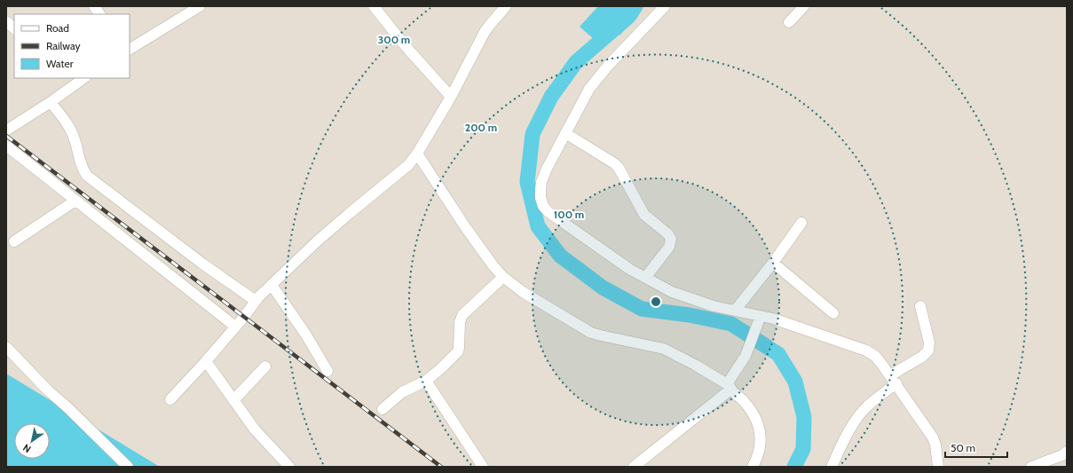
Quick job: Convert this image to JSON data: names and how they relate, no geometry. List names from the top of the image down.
{
  "legend": ["Road", "Railway", "Water"],
  "scale_bar": "50 m",
  "north": "bottom left",
  "rings": ["300 m", "200 m", "100 m"]
}
